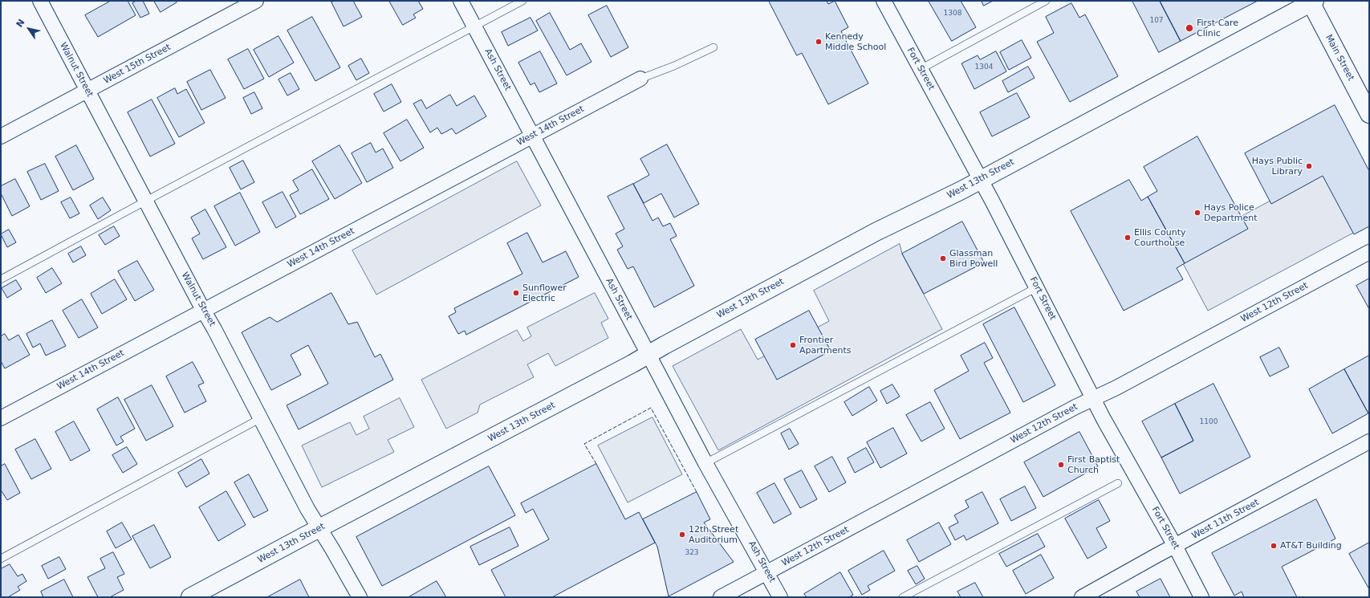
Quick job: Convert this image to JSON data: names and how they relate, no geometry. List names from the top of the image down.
{
  "streets": {
    "street": [
      "Main Street",
      "West 15th Street",
      "Fort Street",
      "Walnut Street",
      "Ash Street",
      "West 14th Street",
      "West 13th Street",
      "West 12th Street",
      "West 11th Street"
    ]
  },
  "crossings": [
    ["Main Street", "West 13th Street"],
    ["West 15th Street", "Walnut Street"],
    ["Fort Street", "West 13th Street"],
    ["Fort Street", "West 12th Street"],
    ["Fort Street", "West 11th Street"],
    ["Walnut Street", "West 14th Street"],
    ["Walnut Street", "West 13th Street"],
    ["Ash Street", "West 14th Street"],
    ["Ash Street", "West 13th Street"],
    ["Ash Street", "West 12th Street"]
  ],
  "places": [
    "First Care Clinic",
    "Kennedy Middle School",
    "Hays Public Library",
    "Hays Police Department",
    "Ellis County Courthouse",
    "Glassman Bird Powell",
    "Sunflower Electric",
    "Frontier Apartments",
    "First Baptist Church",
    "12th Street Auditorium",
    "AT&T Building"
  ],
  "house_numbers": [
    "1308",
    "107",
    "1304",
    "1100",
    "323"
  ],
  "north": "top left"
}
